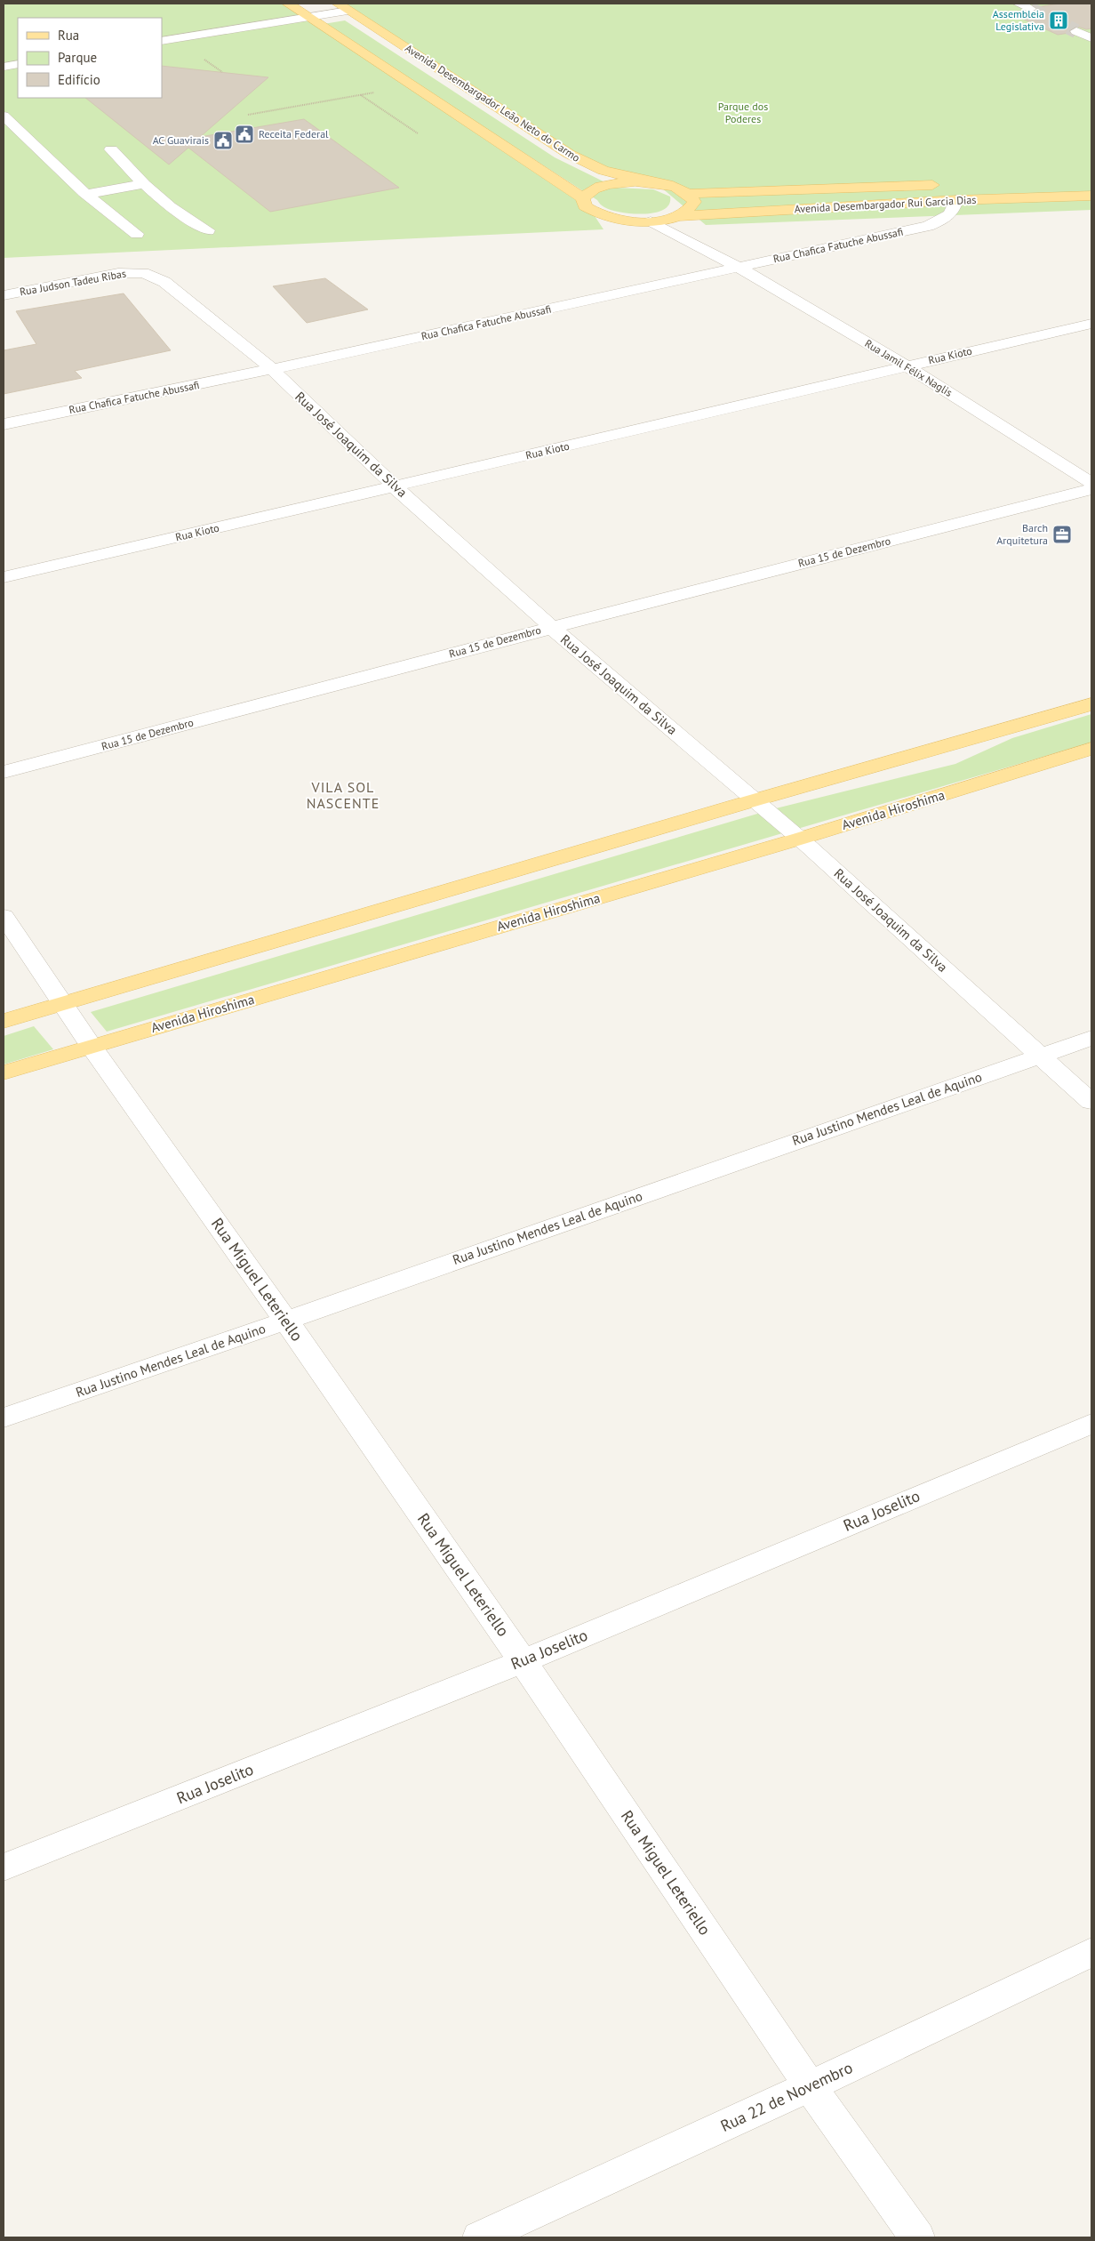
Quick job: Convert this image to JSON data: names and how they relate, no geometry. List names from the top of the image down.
{
  "streets": {
    "main road": ["Avenida Desembargador Leão Neto do Carmo", "Avenida Desembargador Rui Garcia Dias", "Avenida Hiroshima"],
    "street": [
      "Rua Chafica Fatuche Abussafi",
      "Rua Judson Tadeu Ribas",
      "Rua Kioto",
      "Rua Jamil Félix Naglis",
      "Rua José Joaquim da Silva",
      "Rua 15 de Dezembro",
      "Rua Justino Mendes Leal de Aquino",
      "Rua Miguel Leteriello",
      "Rua Joselito",
      "Rua 22 de Novembro"
    ]
  },
  "crossings": [
    ["Avenida Desembargador Rui Garcia Dias", "Rua Chafica Fatuche Abussafi"],
    ["Avenida Desembargador Rui Garcia Dias", "Rua Jamil Félix Naglis"],
    ["Rua Chafica Fatuche Abussafi", "Rua Jamil Félix Naglis"],
    ["Rua Chafica Fatuche Abussafi", "Rua José Joaquim da Silva"],
    ["Rua Judson Tadeu Ribas", "Rua José Joaquim da Silva"],
    ["Rua Kioto", "Rua Jamil Félix Naglis"],
    ["Rua Kioto", "Rua José Joaquim da Silva"],
    ["Rua José Joaquim da Silva", "Rua 15 de Dezembro"],
    ["Rua José Joaquim da Silva", "Avenida Hiroshima"],
    ["Rua José Joaquim da Silva", "Rua Justino Mendes Leal de Aquino"],
    ["Avenida Hiroshima", "Rua Miguel Leteriello"],
    ["Rua Justino Mendes Leal de Aquino", "Rua Miguel Leteriello"],
    ["Rua Miguel Leteriello", "Rua Joselito"],
    ["Rua Miguel Leteriello", "Rua 22 de Novembro"]
  ],
  "districts": ["VILA SOL NASCENTE"],
  "parks": ["Parque dos Poderes"],
  "places": {
    "building": ["Assembleia Legislativa"],
    "public building": ["Receita Federal", "AC Guavirais"],
    "office": ["Barch Arquitetura"]
  },
  "legend": ["Rua", "Parque", "Edifício"]
}
